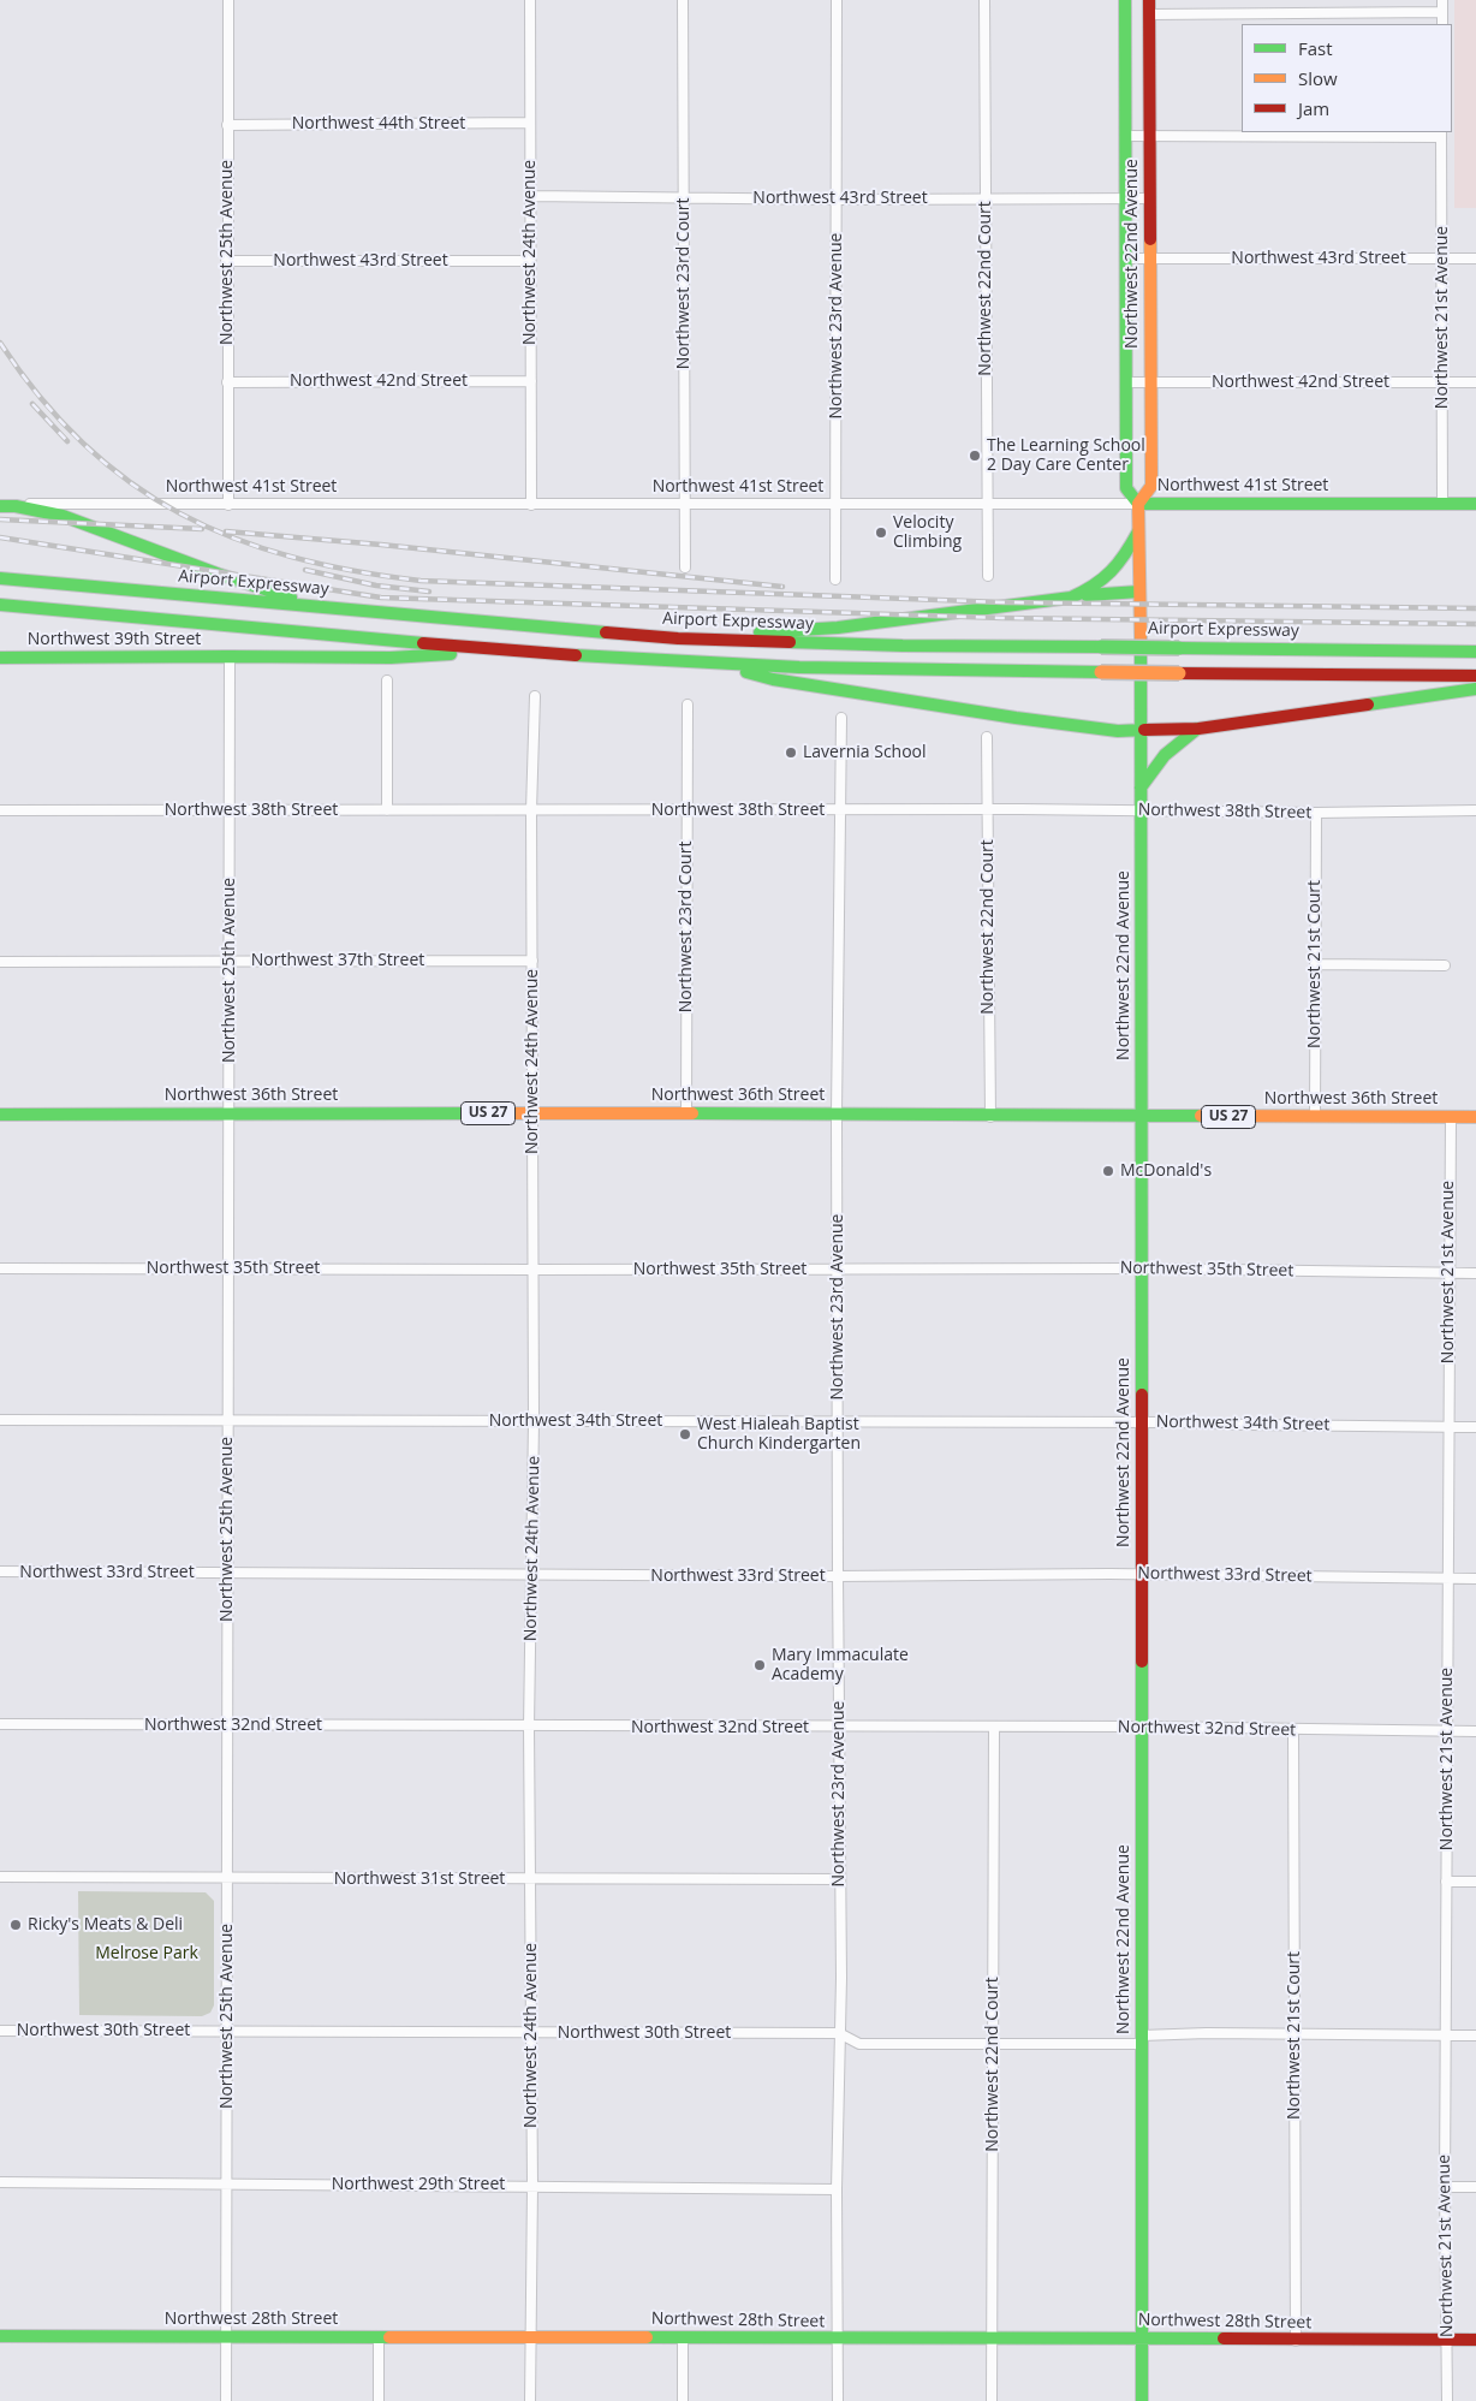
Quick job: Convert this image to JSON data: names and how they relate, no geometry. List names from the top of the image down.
{
  "streets": {
    "main road": [
      "Northwest 22nd Avenue",
      "Northwest 41st Street",
      "Airport Expressway",
      "Northwest 39th Street",
      "Northwest 36th Street",
      "US 27",
      "Northwest 28th Street"
    ],
    "street": [
      "Northwest 44th Street",
      "Northwest 43rd Street",
      "Northwest 25th Avenue",
      "Northwest 24th Avenue",
      "Northwest 23rd Court",
      "Northwest 22nd Court",
      "Northwest 21st Avenue",
      "Northwest 23rd Avenue",
      "Northwest 42nd Street",
      "Northwest 38th Street",
      "Northwest 37th Street",
      "Northwest 21st Court",
      "Northwest 35th Street",
      "Northwest 34th Street",
      "Northwest 33rd Street",
      "Northwest 32nd Street",
      "Northwest 31st Street",
      "Northwest 30th Street",
      "Northwest 29th Street"
    ]
  },
  "crossings": [
    ["Northwest 44th Street", "Northwest 25th Avenue"],
    ["Northwest 44th Street", "Northwest 24th Avenue"],
    ["Northwest 43rd Street", "Northwest 25th Avenue"],
    ["Northwest 43rd Street", "Northwest 24th Avenue"],
    ["Northwest 43rd Street", "Northwest 22nd Avenue"],
    ["Northwest 43rd Street", "Northwest 23rd Court"],
    ["Northwest 43rd Street", "Northwest 22nd Court"],
    ["Northwest 43rd Street", "Northwest 21st Avenue"],
    ["Northwest 43rd Street", "Northwest 23rd Avenue"],
    ["Northwest 25th Avenue", "Northwest 42nd Street"],
    ["Northwest 25th Avenue", "Northwest 41st Street"],
    ["Northwest 25th Avenue", "Northwest 39th Street"],
    ["Northwest 25th Avenue", "Northwest 38th Street"],
    ["Northwest 25th Avenue", "Northwest 37th Street"],
    ["Northwest 25th Avenue", "Northwest 36th Street"],
    ["Northwest 25th Avenue", "Northwest 35th Street"],
    ["Northwest 25th Avenue", "Northwest 34th Street"],
    ["Northwest 25th Avenue", "Northwest 33rd Street"],
    ["Northwest 25th Avenue", "Northwest 32nd Street"],
    ["Northwest 25th Avenue", "Northwest 31st Street"],
    ["Northwest 25th Avenue", "Northwest 30th Street"],
    ["Northwest 25th Avenue", "Northwest 29th Street"],
    ["Northwest 25th Avenue", "Northwest 28th Street"],
    ["Northwest 24th Avenue", "Northwest 42nd Street"],
    ["Northwest 24th Avenue", "Northwest 41st Street"],
    ["Northwest 24th Avenue", "Northwest 38th Street"],
    ["Northwest 24th Avenue", "Northwest 37th Street"],
    ["Northwest 24th Avenue", "Northwest 36th Street"],
    ["Northwest 24th Avenue", "Northwest 35th Street"],
    ["Northwest 24th Avenue", "Northwest 34th Street"],
    ["Northwest 24th Avenue", "Northwest 33rd Street"],
    ["Northwest 24th Avenue", "Northwest 32nd Street"],
    ["Northwest 24th Avenue", "Northwest 31st Street"],
    ["Northwest 24th Avenue", "Northwest 30th Street"],
    ["Northwest 24th Avenue", "Northwest 29th Street"],
    ["Northwest 24th Avenue", "Northwest 28th Street"],
    ["Northwest 22nd Avenue", "Northwest 42nd Street"],
    ["Northwest 22nd Avenue", "Northwest 41st Street"],
    ["Northwest 22nd Avenue", "Northwest 38th Street"],
    ["Northwest 22nd Avenue", "Northwest 36th Street"],
    ["Northwest 22nd Avenue", "Northwest 35th Street"],
    ["Northwest 22nd Avenue", "Northwest 34th Street"],
    ["Northwest 22nd Avenue", "Northwest 33rd Street"],
    ["Northwest 22nd Avenue", "Northwest 32nd Street"],
    ["Northwest 22nd Avenue", "Northwest 30th Street"],
    ["Northwest 22nd Avenue", "Northwest 28th Street"],
    ["Northwest 23rd Court", "Northwest 41st Street"],
    ["Northwest 23rd Court", "Northwest 38th Street"],
    ["Northwest 23rd Court", "Northwest 36th Street"],
    ["Northwest 22nd Court", "Northwest 41st Street"],
    ["Northwest 22nd Court", "Northwest 38th Street"],
    ["Northwest 22nd Court", "Northwest 36th Street"],
    ["Northwest 22nd Court", "Northwest 32nd Street"],
    ["Northwest 22nd Court", "Northwest 30th Street"],
    ["Northwest 22nd Court", "Northwest 28th Street"],
    ["Northwest 21st Avenue", "Northwest 42nd Street"],
    ["Northwest 21st Avenue", "Northwest 41st Street"],
    ["Northwest 21st Avenue", "Northwest 36th Street"],
    ["Northwest 21st Avenue", "Northwest 35th Street"],
    ["Northwest 21st Avenue", "Northwest 34th Street"],
    ["Northwest 21st Avenue", "Northwest 33rd Street"],
    ["Northwest 21st Avenue", "Northwest 32nd Street"],
    ["Northwest 21st Avenue", "Northwest 30th Street"],
    ["Northwest 21st Avenue", "Northwest 28th Street"],
    ["Northwest 23rd Avenue", "Northwest 41st Street"],
    ["Northwest 23rd Avenue", "Northwest 38th Street"],
    ["Northwest 23rd Avenue", "Northwest 36th Street"],
    ["Northwest 23rd Avenue", "Northwest 35th Street"],
    ["Northwest 23rd Avenue", "Northwest 34th Street"],
    ["Northwest 23rd Avenue", "Northwest 33rd Street"],
    ["Northwest 23rd Avenue", "Northwest 32nd Street"],
    ["Northwest 23rd Avenue", "Northwest 31st Street"],
    ["Northwest 23rd Avenue", "Northwest 30th Street"],
    ["Northwest 23rd Avenue", "Northwest 29th Street"],
    ["Northwest 23rd Avenue", "Northwest 28th Street"],
    ["Northwest 38th Street", "Northwest 21st Court"],
    ["Northwest 21st Court", "Northwest 36th Street"],
    ["Northwest 21st Court", "Northwest 32nd Street"],
    ["Northwest 21st Court", "Northwest 30th Street"],
    ["Northwest 21st Court", "Northwest 28th Street"]
  ],
  "parks": ["Melrose Park"],
  "places": [
    "The Learning School 2 Day Care Center",
    "Velocity Climbing",
    "Lavernia School",
    "McDonald's",
    "West Hialeah Baptist Church Kindergarten",
    "Mary Immaculate Academy",
    "Ricky's Meats & Deli"
  ],
  "legend": ["Fast", "Slow", "Jam"]
}
